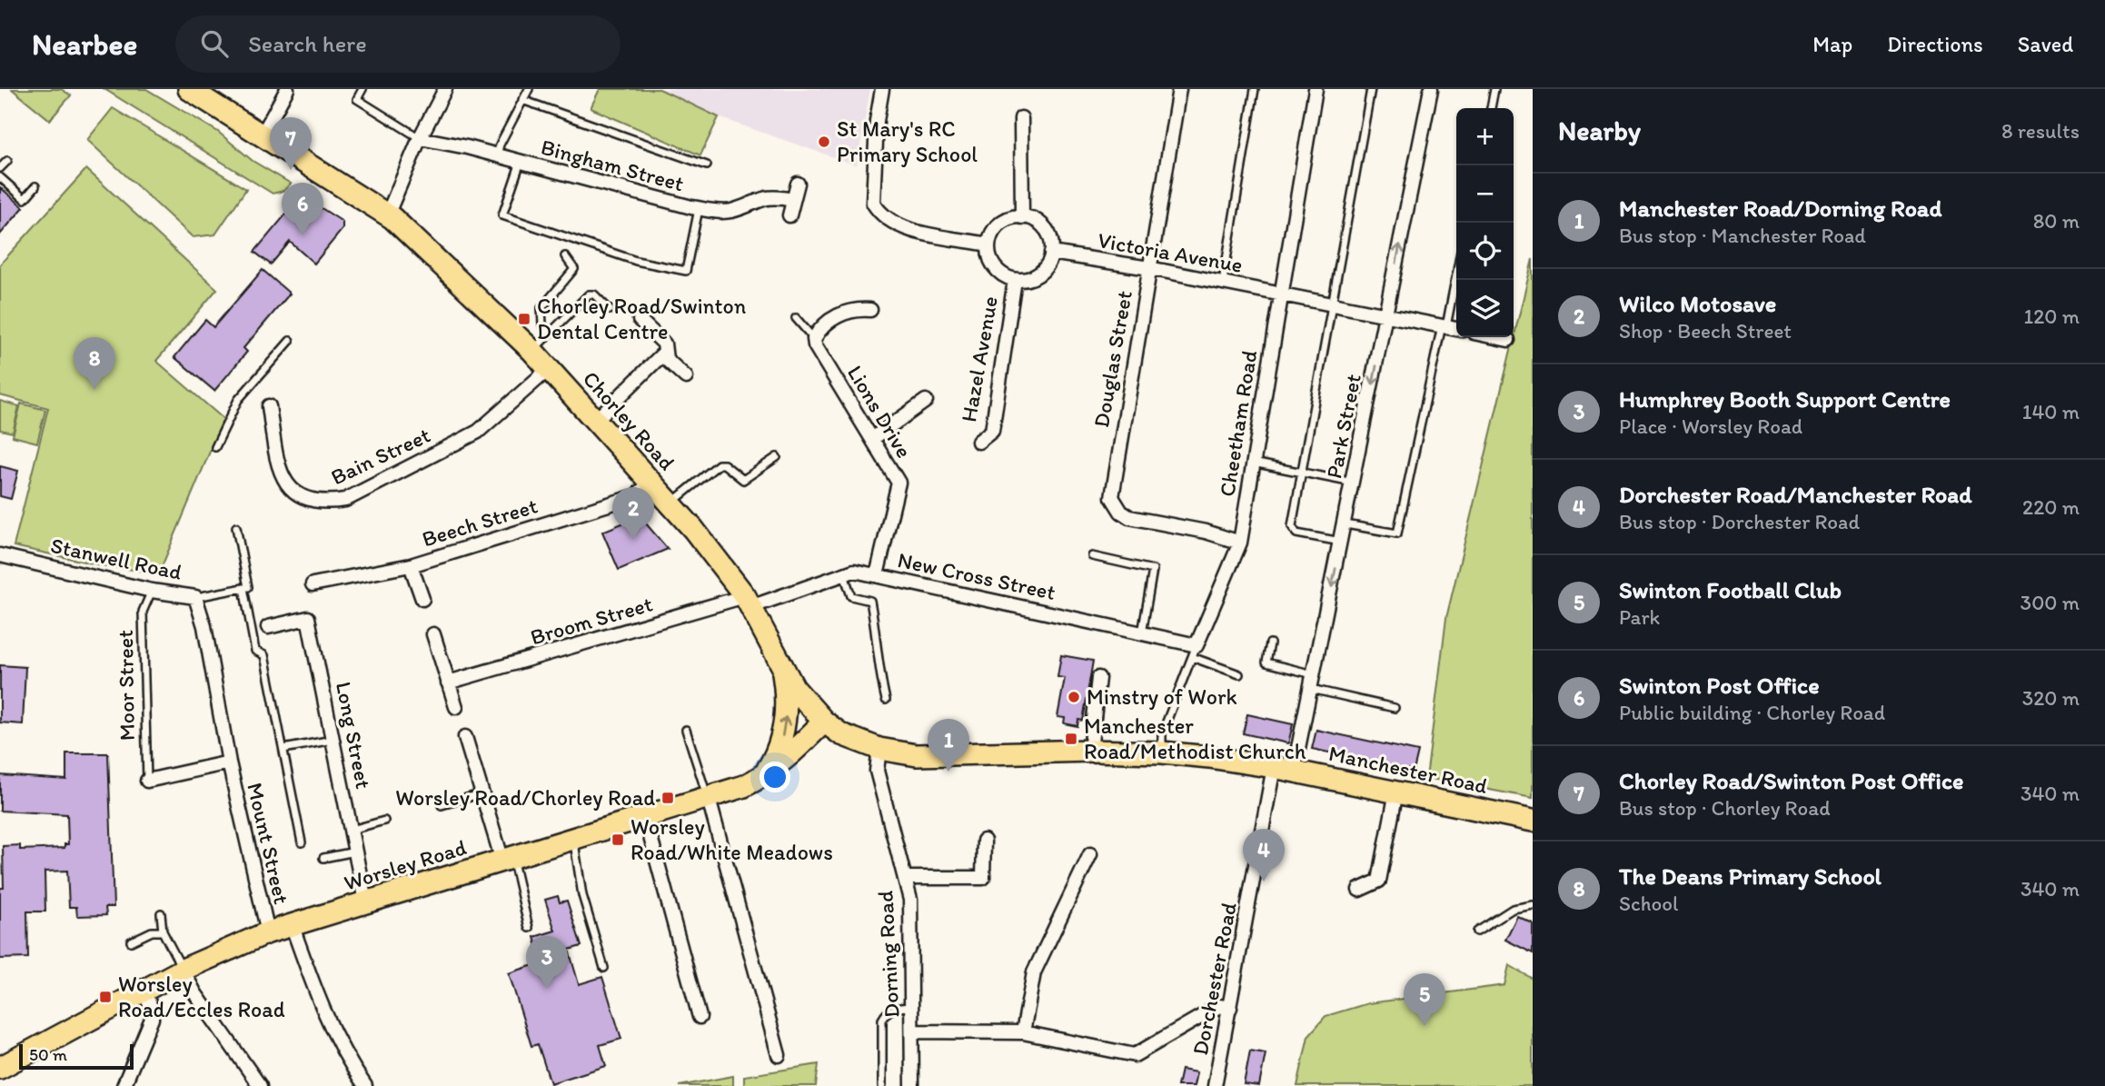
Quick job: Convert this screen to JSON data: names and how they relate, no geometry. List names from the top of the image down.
{
  "streets": {
    "main road": ["Chorley Road", "Manchester Road", "Worsley Road"],
    "street": [
      "Bingham Street",
      "Victoria Avenue",
      "Hazel Avenue",
      "Douglas Street",
      "Lions Drive",
      "Cheetham Road",
      "Park Street",
      "Bain Street",
      "Beech Street",
      "Stanwell Road",
      "New Cross Street",
      "Broom Street",
      "Long Street",
      "Mount Street",
      "Dorning Road",
      "Dorchester Road"
    ],
    "lane": ["Moor Street"]
  },
  "crossings": [
    ["Victoria Avenue", "Hazel Avenue"],
    ["Victoria Avenue", "Douglas Street"],
    ["Victoria Avenue", "Cheetham Road"],
    ["Victoria Avenue", "Park Street"],
    ["Douglas Street", "Cheetham Road"],
    ["Lions Drive", "New Cross Street"],
    ["Chorley Road", "Bain Street"],
    ["Chorley Road", "Beech Street"],
    ["Chorley Road", "New Cross Street"],
    ["Chorley Road", "Broom Street"],
    ["Chorley Road", "Manchester Road"],
    ["Chorley Road", "Worsley Road"],
    ["Cheetham Road", "New Cross Street"],
    ["Cheetham Road", "Manchester Road"],
    ["Park Street", "Manchester Road"],
    ["Park Street", "Dorchester Road"],
    ["Stanwell Road", "Moor Street"],
    ["Stanwell Road", "Mount Street"],
    ["New Cross Street", "Broom Street"],
    ["Moor Street", "Mount Street"],
    ["Long Street", "Worsley Road"],
    ["Manchester Road", "Worsley Road"],
    ["Manchester Road", "Dorning Road"],
    ["Manchester Road", "Dorchester Road"],
    ["Mount Street", "Worsley Road"]
  ],
  "places": {
    "other": ["St Mary's RC Primary School", "Minstry of Work"],
    "transit": [
      "Chorley Road/Swinton Dental Centre",
      "Manchester Road/Methodist Church",
      "Worsley Road/Chorley Road",
      "Worsley Road/White Meadows",
      "Worsley Road/Eccles Road"
    ]
  },
  "scale_bar": "50 m",
  "page": {
    "header": "Nearbee",
    "search": "Search here",
    "nav": ["Map", "Directions", "Saved"],
    "heading": ["Nearby", "8 results"],
    "map_buttons": ["+", "−"],
    "pins": [
      "7",
      "6",
      "8",
      "2",
      "1",
      "4",
      "3",
      "5"
    ],
    "list": [
      {
        "mark": "1",
        "name": "Manchester Road/Dorning Road",
        "note": "Bus stop · Manchester Road",
        "value": "80 m"
      },
      {
        "mark": "2",
        "name": "Wilco Motosave",
        "note": "Shop · Beech Street",
        "value": "120 m"
      },
      {
        "mark": "3",
        "name": "Humphrey Booth Support Centre",
        "note": "Place · Worsley Road",
        "value": "140 m"
      },
      {
        "mark": "4",
        "name": "Dorchester Road/Manchester Road",
        "note": "Bus stop · Dorchester Road",
        "value": "220 m"
      },
      {
        "mark": "5",
        "name": "Swinton Football Club",
        "note": "Park",
        "value": "300 m"
      },
      {
        "mark": "6",
        "name": "Swinton Post Office",
        "note": "Public building · Chorley Road",
        "value": "320 m"
      },
      {
        "mark": "7",
        "name": "Chorley Road/Swinton Post Office",
        "note": "Bus stop · Chorley Road",
        "value": "340 m"
      },
      {
        "mark": "8",
        "name": "The Deans Primary School",
        "note": "School",
        "value": "340 m"
      }
    ],
    "scale": "50 m"
  }
}
